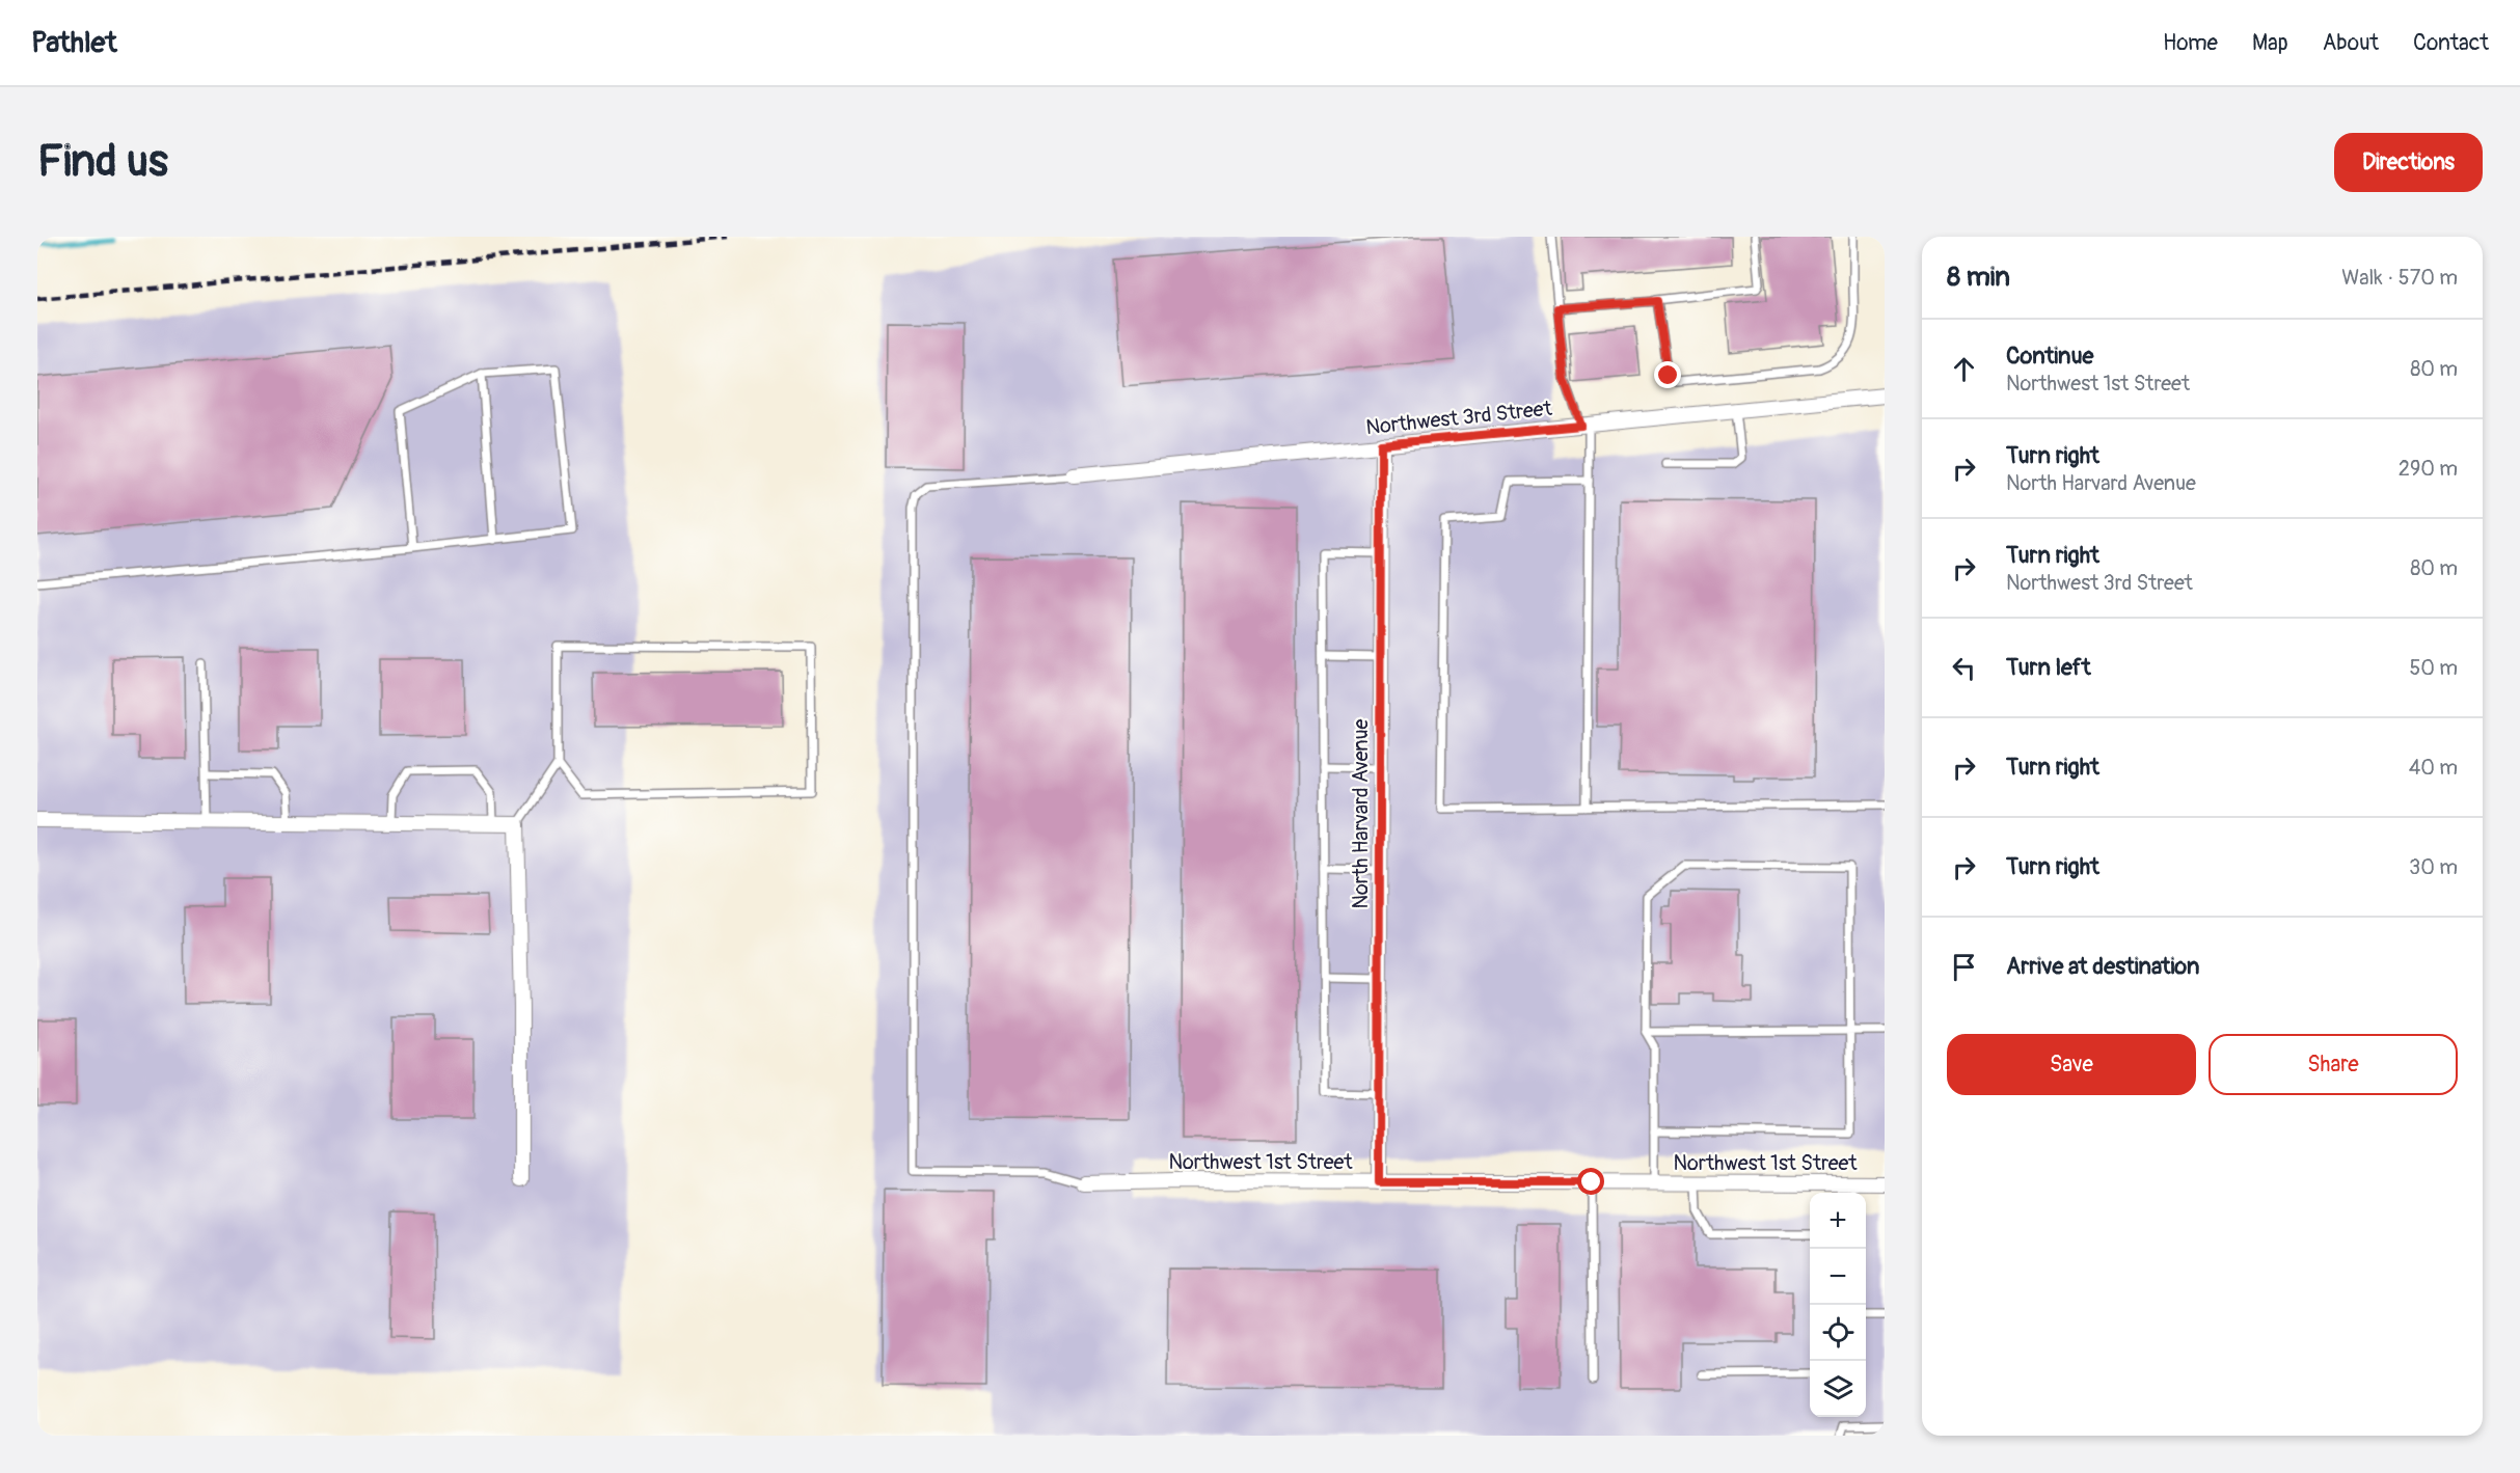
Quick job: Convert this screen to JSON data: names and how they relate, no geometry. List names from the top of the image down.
{
  "streets": {
    "street": ["Northwest 3rd Street", "North Harvard Avenue", "Northwest 1st Street"]
  },
  "crossings": [
    ["Northwest 3rd Street", "North Harvard Avenue"],
    ["North Harvard Avenue", "Northwest 1st Street"]
  ],
  "page": {
    "header": "Pathlet",
    "nav": [
      "Home",
      "Map",
      "About",
      "Contact"
    ],
    "buttons": [
      "Directions",
      ["Save", "Share"]
    ],
    "title": "Find us",
    "heading": ["8 min", "Walk · 570 m"],
    "list": [
      ["Continue", "Northwest 1st Street", "80 m"],
      ["Turn right", "North Harvard Avenue", "290 m"],
      ["Turn right", "Northwest 3rd Street", "80 m"],
      ["Turn left", "50 m"],
      ["Turn right", "40 m"],
      ["Turn right", "30 m"],
      "Arrive at destination"
    ],
    "map_buttons": ["+", "−"]
  }
}
